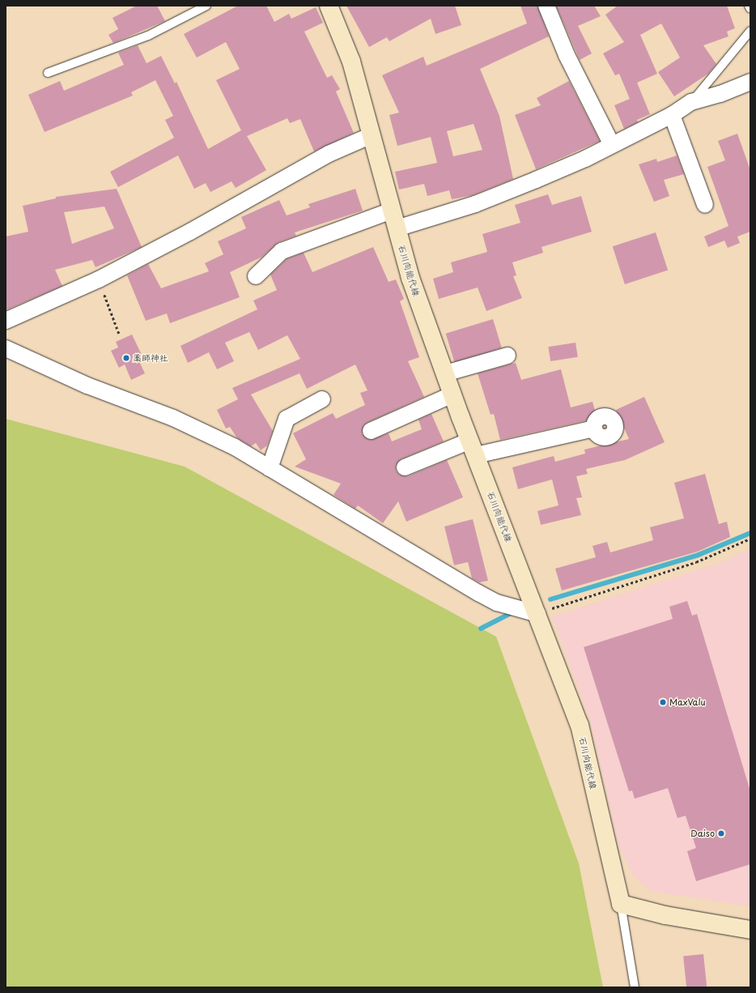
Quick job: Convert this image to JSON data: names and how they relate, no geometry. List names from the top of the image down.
{
  "streets": {
    "main road": ["石川向能代線"]
  },
  "places": ["薬師神社", "MaxValu", "Daiso"]
}
